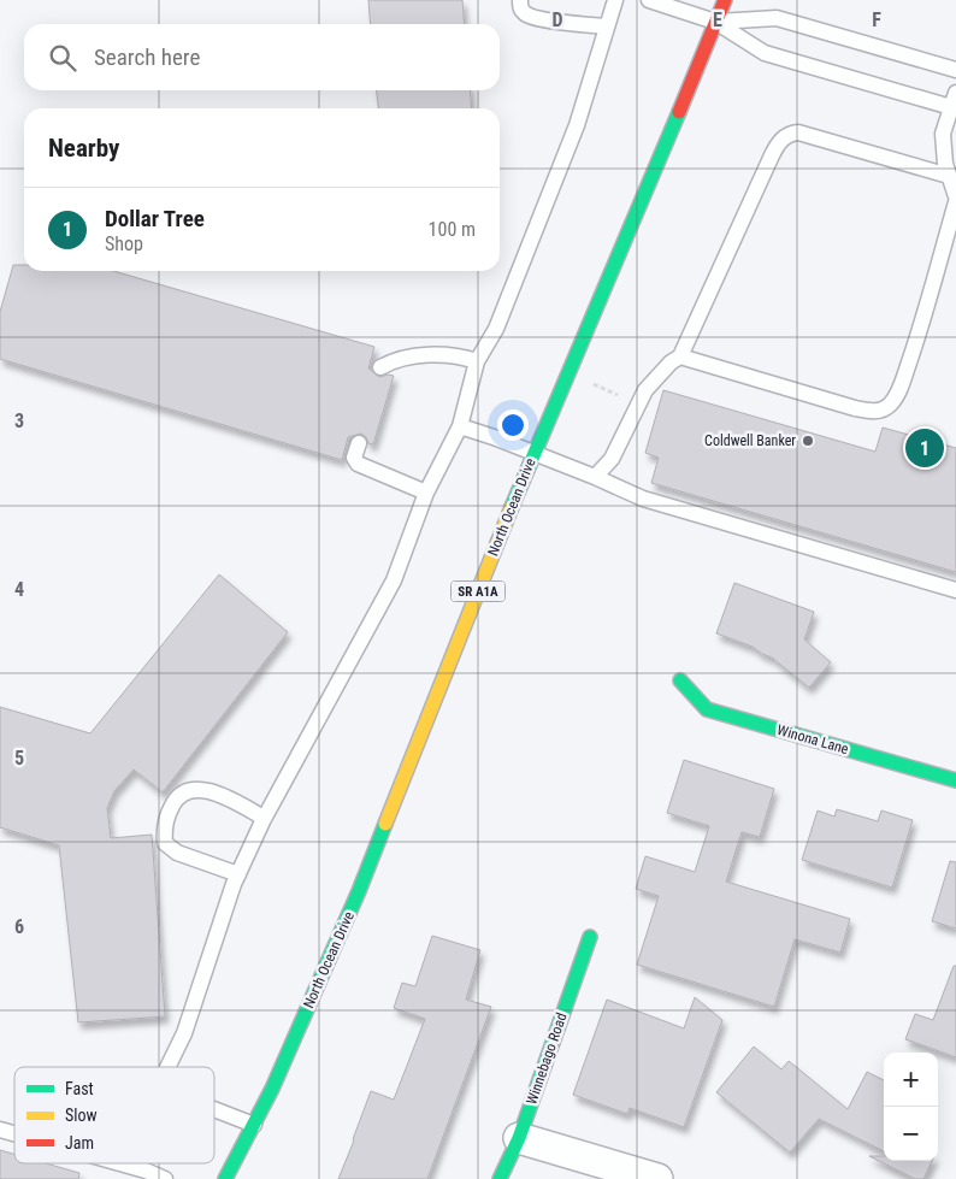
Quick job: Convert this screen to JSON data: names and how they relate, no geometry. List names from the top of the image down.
{
  "streets": {
    "main road": [
      "North Ocean Drive",
      "SR A1A",
      "Winona Lane",
      "Winnebago Road"
    ]
  },
  "places": ["Coldwell Banker"],
  "legend": ["Fast", "Slow", "Jam"],
  "page": {
    "search": "Search here",
    "heading": "Nearby",
    "list": [
      {
        "mark": "1",
        "name": "Dollar Tree",
        "note": "Shop",
        "value": "100 m"
      }
    ],
    "pins": "1",
    "map_buttons": ["+", "−"]
  },
  "grid": {
    "columns": ["D", "E", "F"],
    "rows": [
      "3",
      "4",
      "5",
      "6"
    ]
  }
}
